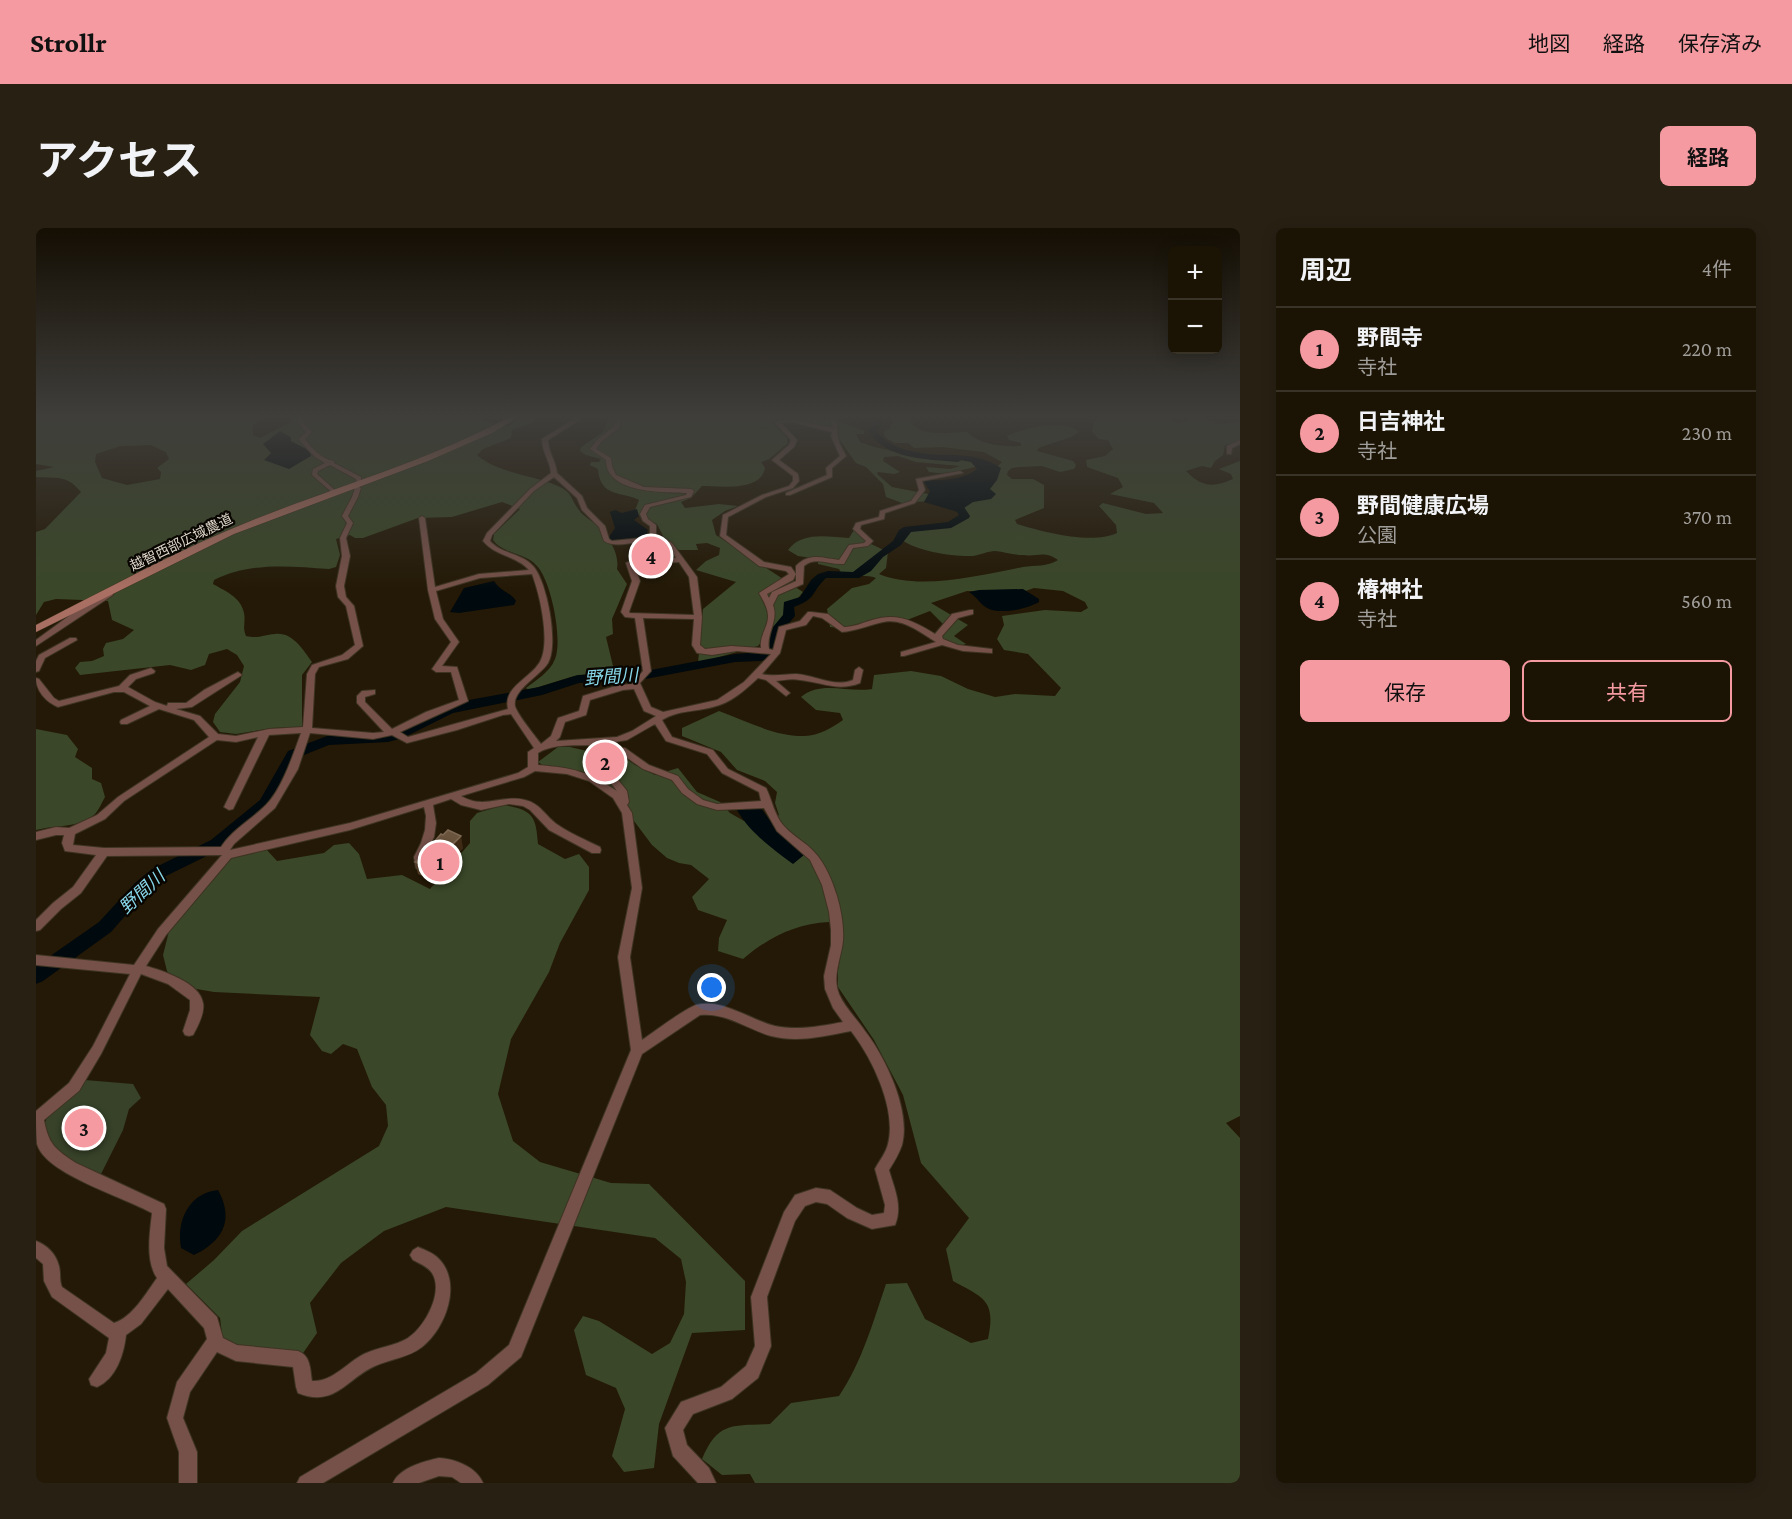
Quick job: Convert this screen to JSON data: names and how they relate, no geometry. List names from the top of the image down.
{
  "streets": {
    "street": ["越智西部広域農道"]
  },
  "water": ["野間川"],
  "page": {
    "header": "Strollr",
    "nav": ["地図", "経路", "保存済み"],
    "title": "アクセス",
    "buttons": [
      "経路",
      ["保存", "共有"]
    ],
    "heading": ["周辺", "4件"],
    "map_buttons": ["+", "−"],
    "list": [
      {
        "mark": "1",
        "name": "野間寺",
        "note": "寺社",
        "value": "220 m"
      },
      {
        "mark": "2",
        "name": "日吉神社",
        "note": "寺社",
        "value": "230 m"
      },
      {
        "mark": "3",
        "name": "野間健康広場",
        "note": "公園",
        "value": "370 m"
      },
      {
        "mark": "4",
        "name": "椿神社",
        "note": "寺社",
        "value": "560 m"
      }
    ],
    "pins": [
      "4",
      "2",
      "1",
      "3"
    ]
  }
}
